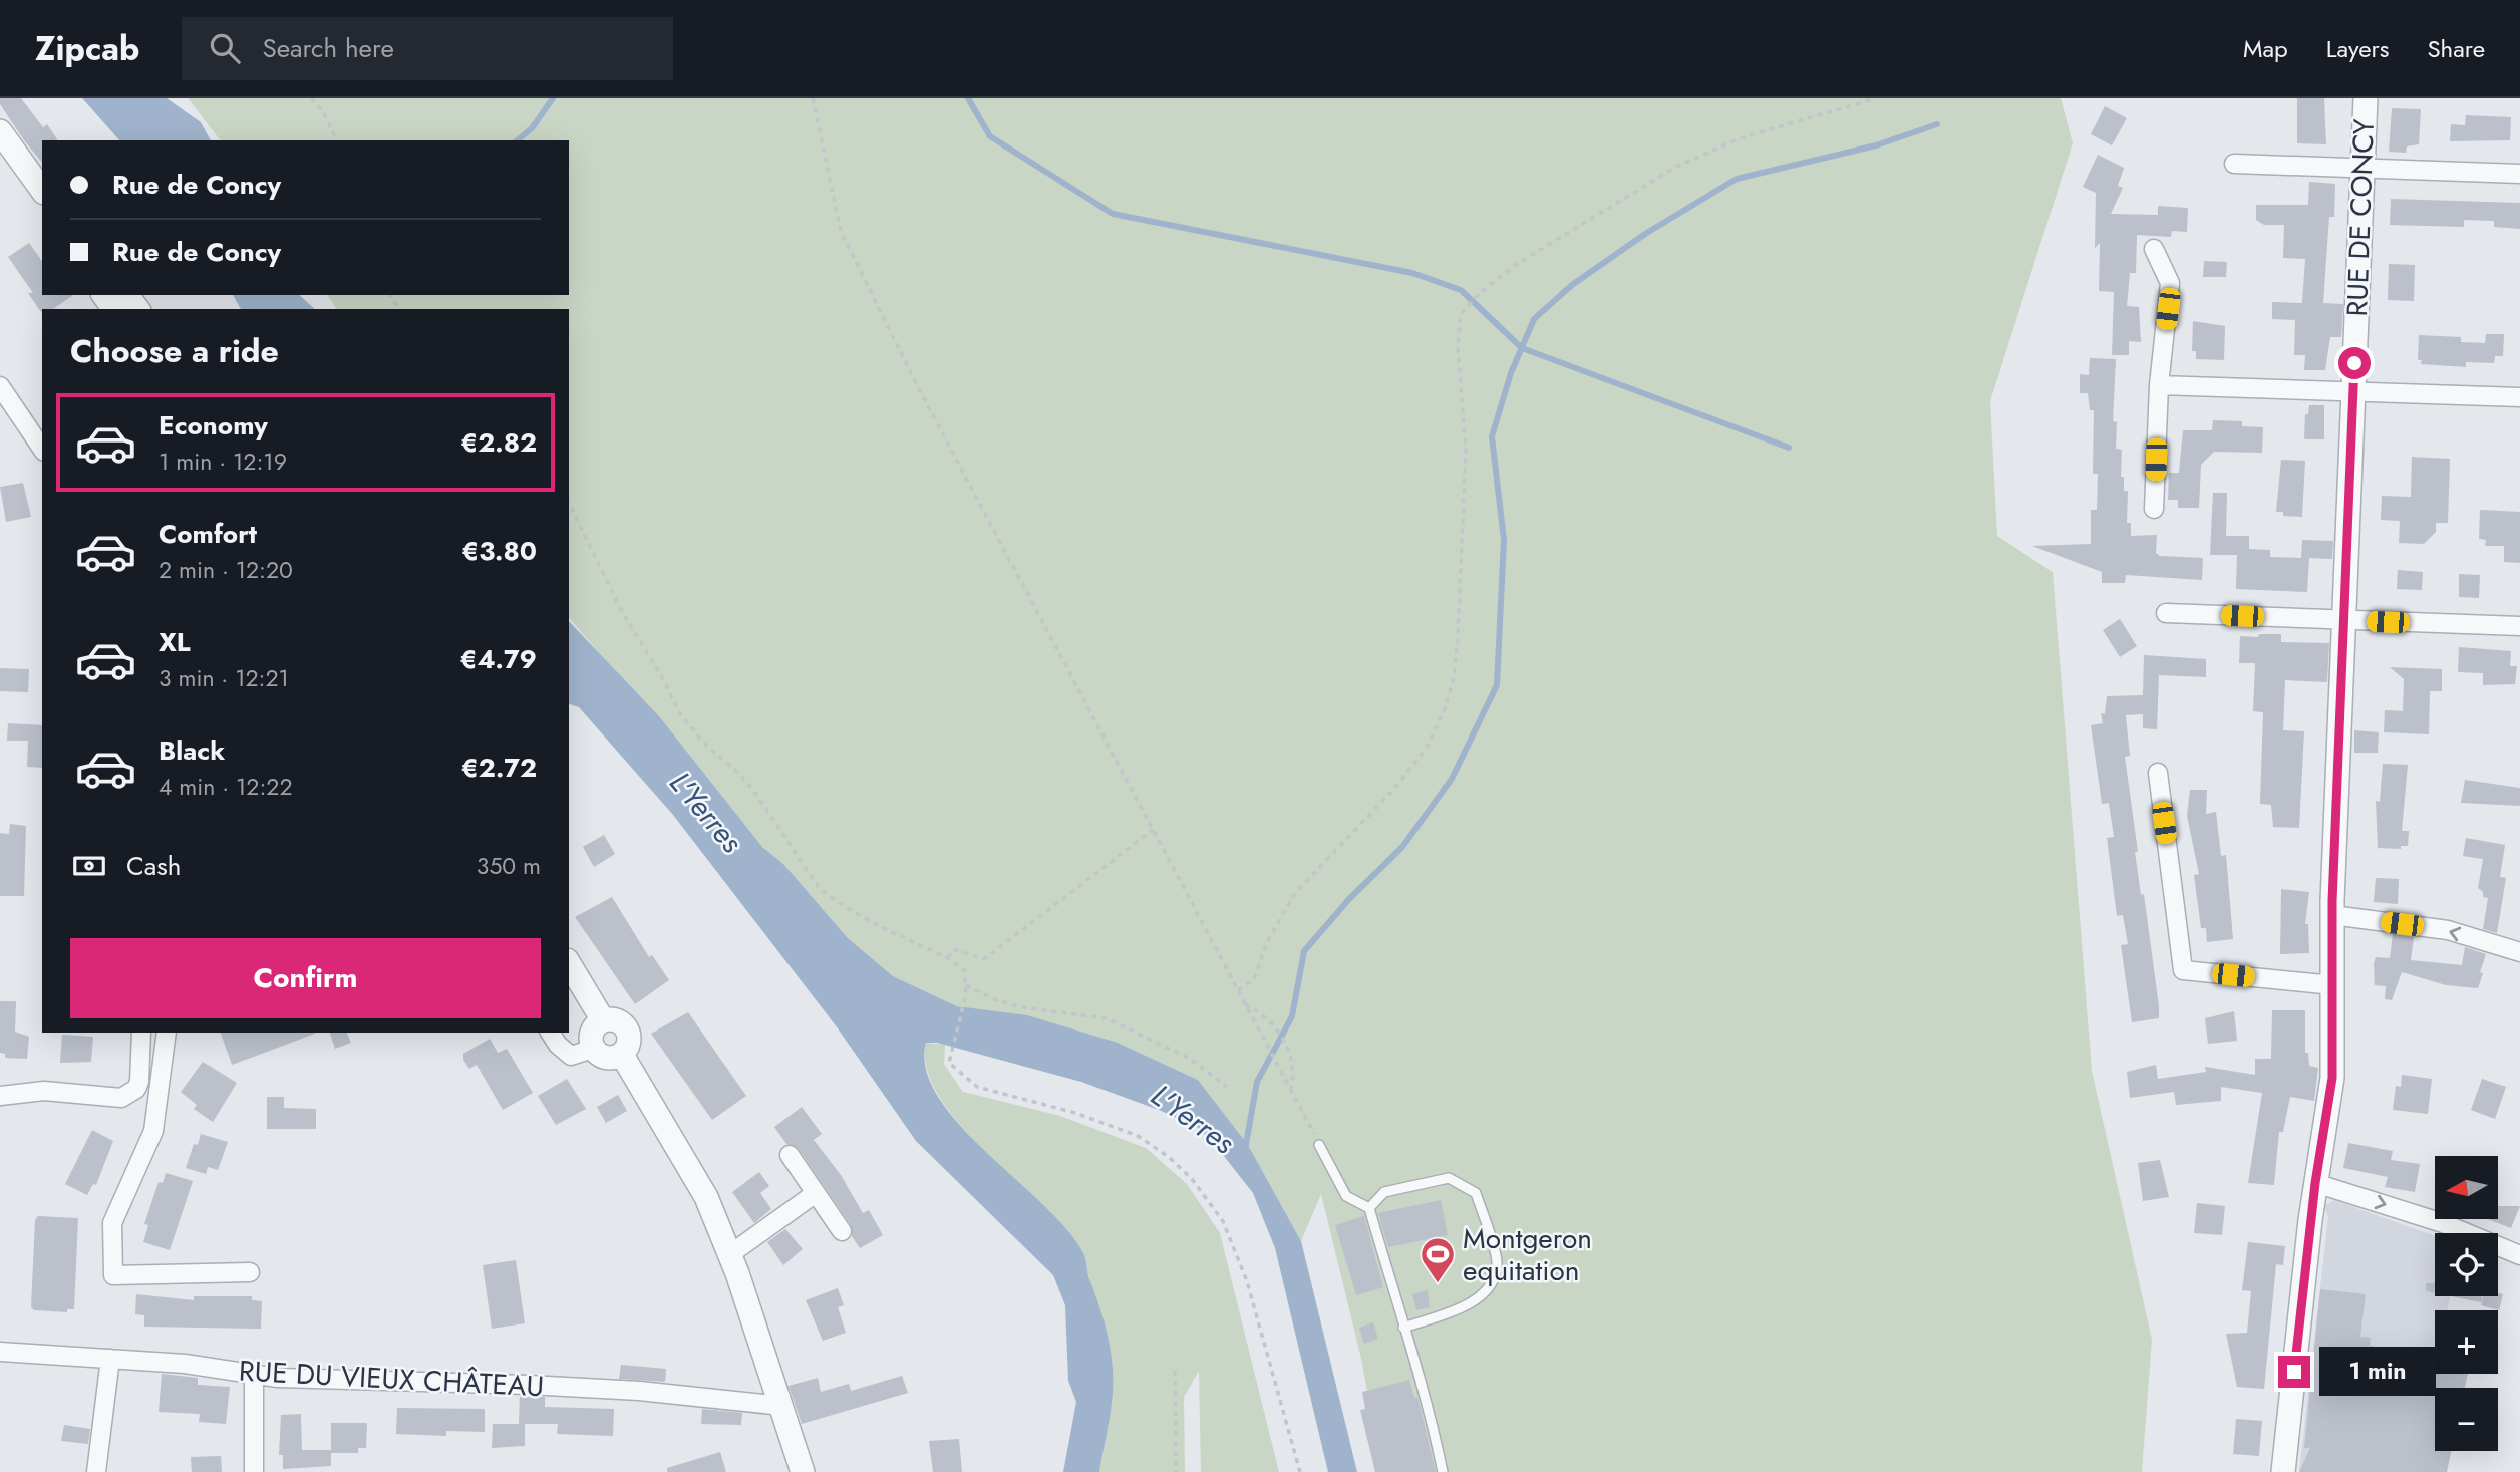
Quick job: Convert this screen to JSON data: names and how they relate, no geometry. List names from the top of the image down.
{
  "streets": {
    "street": ["RUE DE CONCY", "RUE DU VIEUX CHÂTEAU"]
  },
  "water": ["L'Yerres"],
  "places": {
    "sports": ["Montgeron equitation"]
  },
  "north": "left",
  "page": {
    "header": "Zipcab",
    "search": "Search here",
    "nav": ["Map", "Layers", "Share"],
    "banner": ["Rue de Concy", "Rue de Concy"],
    "heading": "Choose a ride",
    "list": [
      {
        "name": "Economy",
        "note": "1 min · 12:19",
        "value": "€2.82"
      },
      {
        "name": "Comfort",
        "note": "2 min · 12:20",
        "value": "€3.80"
      },
      {
        "name": "XL",
        "note": "3 min · 12:21",
        "value": "€4.79"
      },
      {
        "name": "Black",
        "note": "4 min · 12:22",
        "value": "€2.72"
      }
    ],
    "pay": ["Cash", "350 m"],
    "buttons": "Confirm",
    "map_buttons": ["+", "−"],
    "bubble": "1 min"
  }
}
